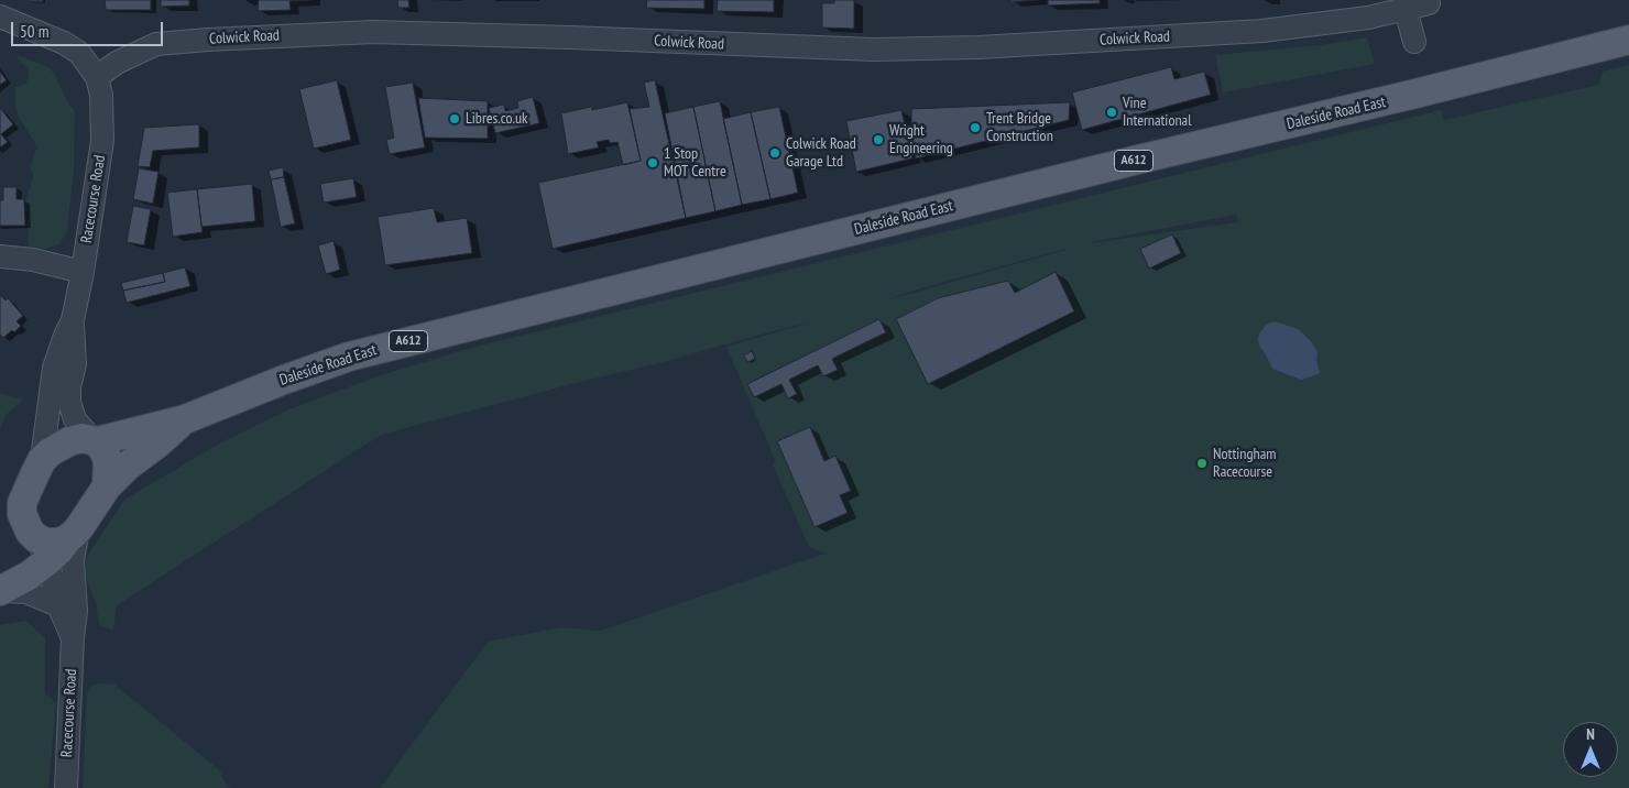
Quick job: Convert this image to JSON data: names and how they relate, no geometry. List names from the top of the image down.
{
  "streets": {
    "main road": ["Daleside Road East", "A612"],
    "street": ["Colwick Road", "Racecourse Road"]
  },
  "crossings": [
    ["Colwick Road", "Racecourse Road"],
    ["Daleside Road East", "Racecourse Road"]
  ],
  "places": [
    "Vine International",
    "Libres.co.uk",
    "Trent Bridge Construction",
    "Wright Engineering",
    "Colwick Road Garage Ltd",
    "1 Stop MOT Centre",
    "Nottingham Racecourse"
  ],
  "scale_bar": "50 m",
  "north": "top"
}
